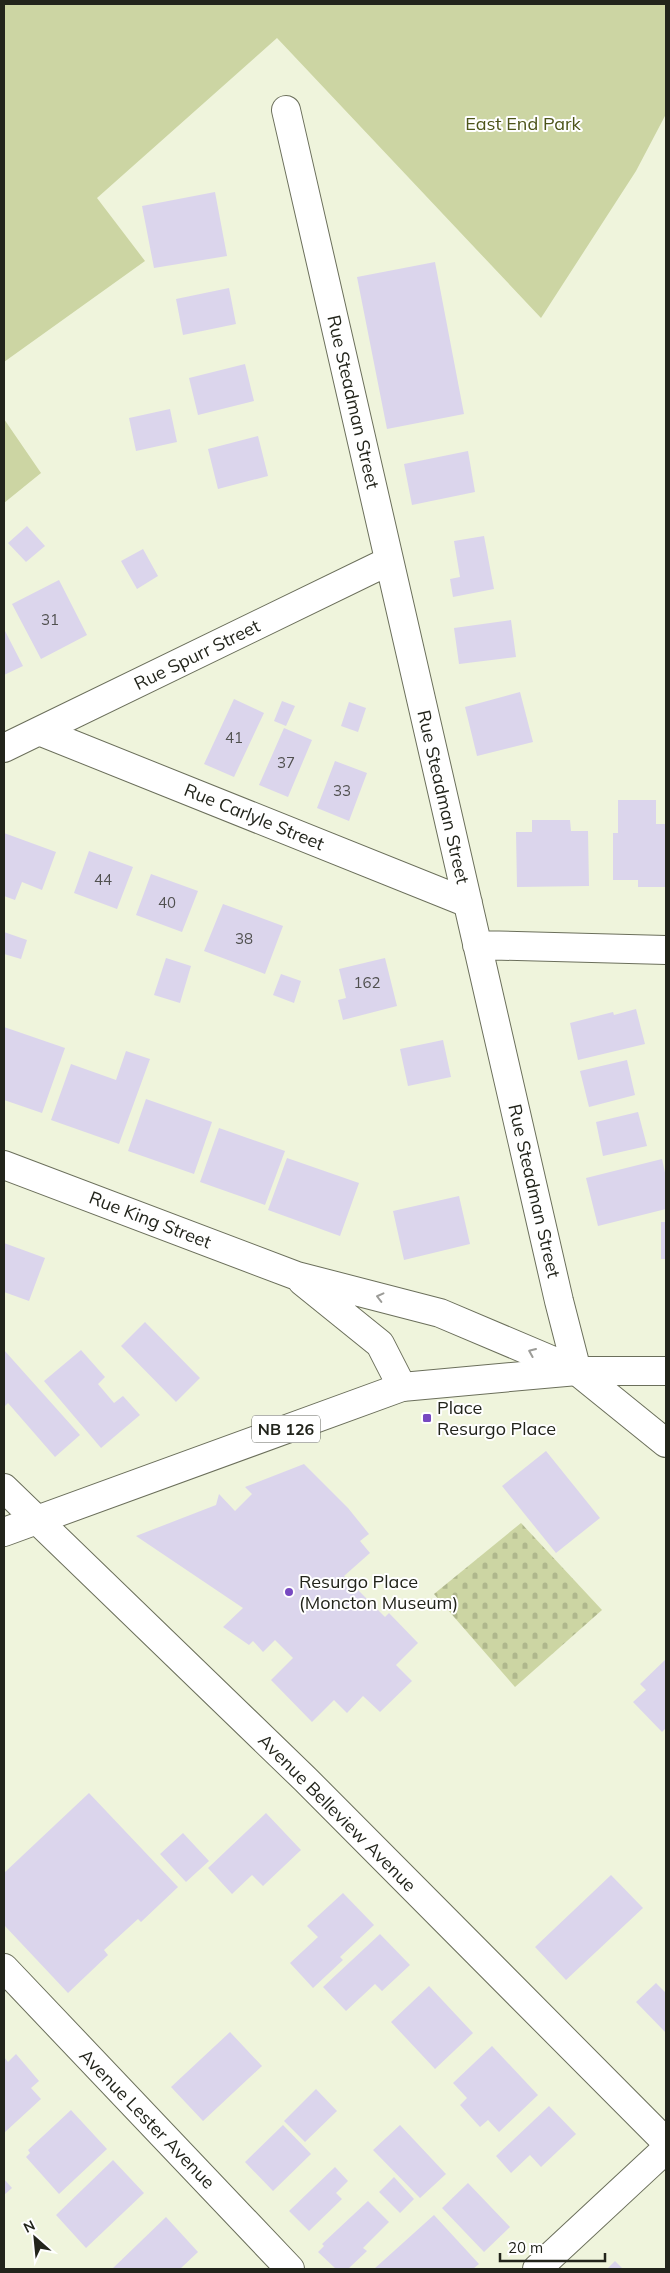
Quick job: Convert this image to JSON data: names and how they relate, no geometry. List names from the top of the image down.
{
  "streets": {
    "street": [
      "Rue Steadman Street",
      "Rue Spurr Street",
      "Rue Carlyle Street",
      "Rue King Street",
      "NB 126",
      "Avenue Belleview Avenue",
      "Avenue Lester Avenue"
    ]
  },
  "crossings": [
    ["Rue Steadman Street", "Rue Spurr Street"],
    ["Rue Steadman Street", "Rue Carlyle Street"],
    ["Rue Steadman Street", "Rue King Street"],
    ["Rue Steadman Street", "NB 126"],
    ["Rue Spurr Street", "Rue Carlyle Street"],
    ["Rue King Street", "NB 126"],
    ["NB 126", "Avenue Belleview Avenue"]
  ],
  "parks": ["East End Park"],
  "places": {
    "transit": ["Place Resurgo Place"],
    "other": ["Resurgo Place (Moncton Museum)"]
  },
  "house_numbers": [
    "31",
    "41",
    "37",
    "33",
    "44",
    "40",
    "38",
    "162"
  ],
  "scale_bar": "20 m",
  "north": "top left"
}
